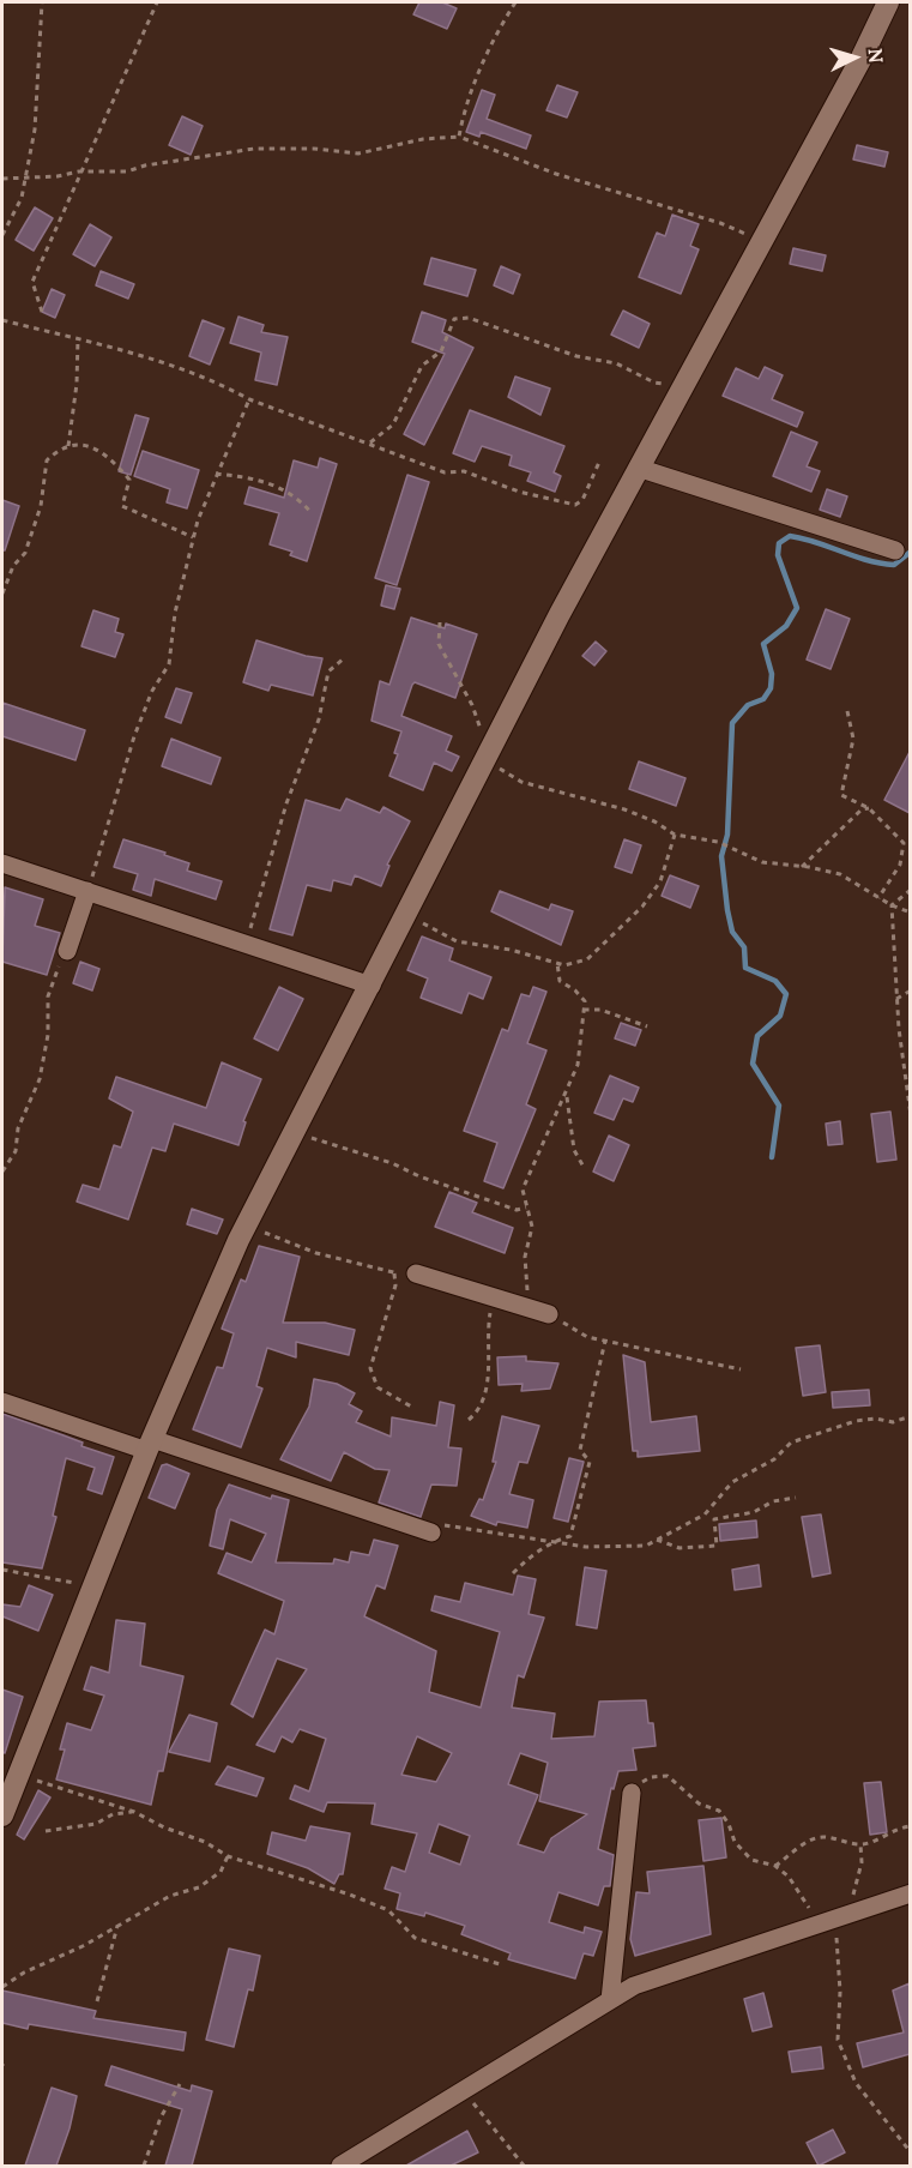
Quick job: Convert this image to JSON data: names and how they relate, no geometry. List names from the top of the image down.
{
  "north": "right"
}
